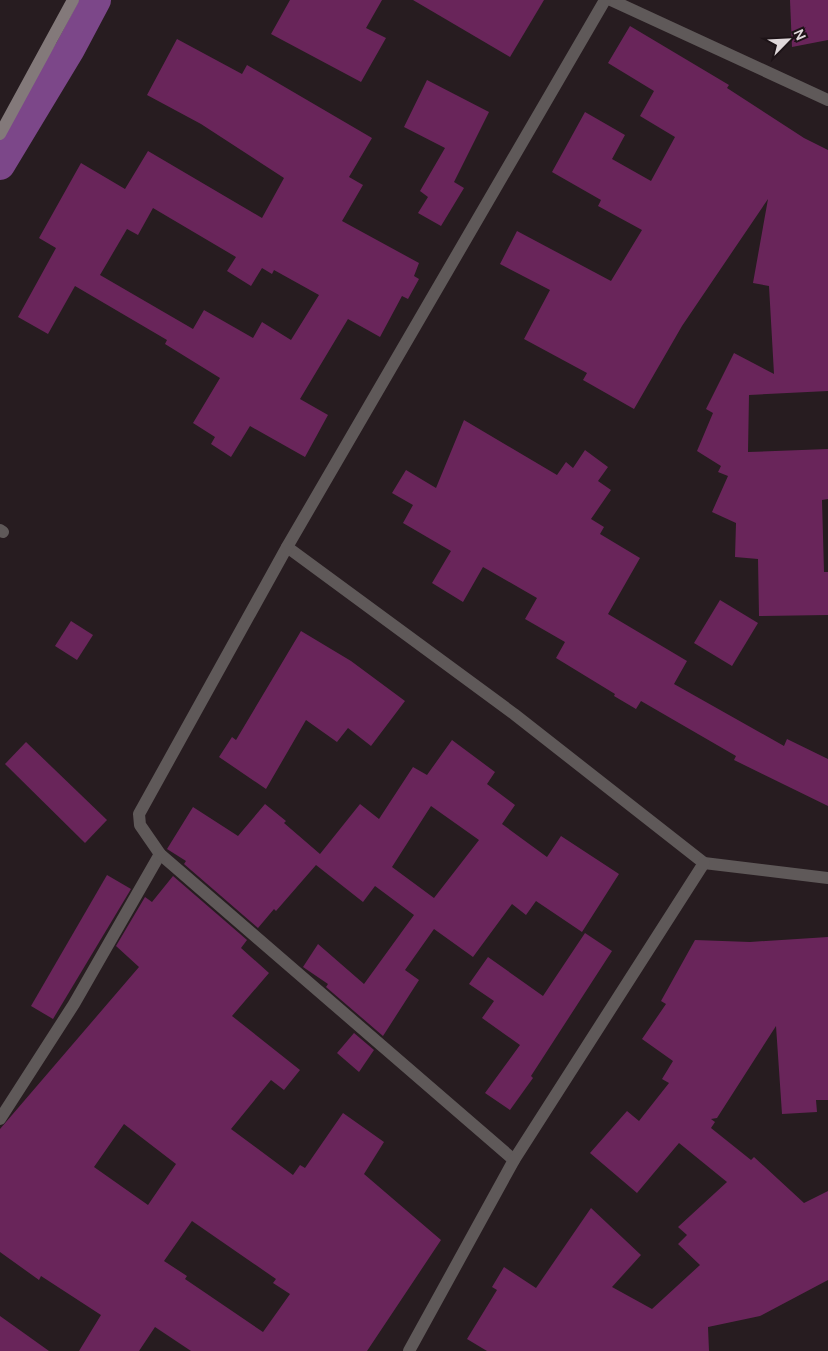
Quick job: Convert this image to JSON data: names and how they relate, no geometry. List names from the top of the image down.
{
  "north": "top right"
}
